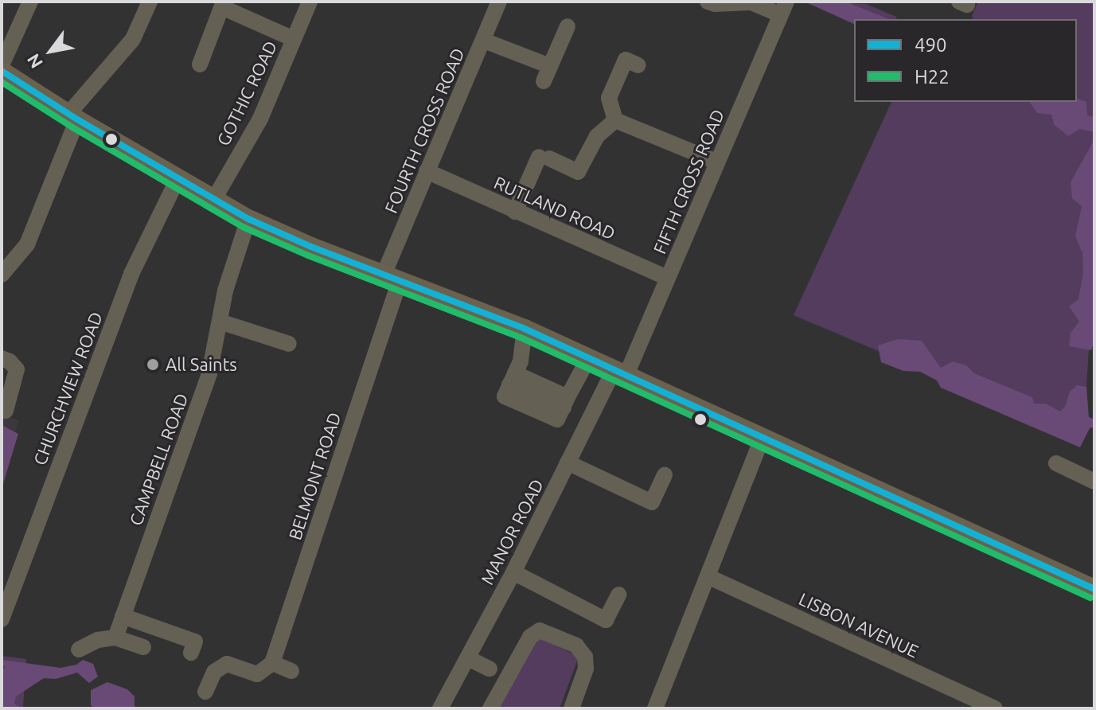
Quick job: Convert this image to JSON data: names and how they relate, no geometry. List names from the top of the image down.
{
  "streets": {
    "street": [
      "GOTHIC ROAD",
      "FOURTH CROSS ROAD",
      "FIFTH CROSS ROAD",
      "RUTLAND ROAD",
      "CHURCHVIEW ROAD",
      "CAMPBELL ROAD",
      "BELMONT ROAD",
      "MANOR ROAD",
      "LISBON AVENUE"
    ]
  },
  "crossings": [
    ["FOURTH CROSS ROAD", "RUTLAND ROAD"],
    ["FOURTH CROSS ROAD", "BELMONT ROAD"],
    ["FIFTH CROSS ROAD", "RUTLAND ROAD"],
    ["FIFTH CROSS ROAD", "MANOR ROAD"]
  ],
  "places": ["All Saints"],
  "lines": ["transit line 490", "transit line H22"],
  "legend": ["490", "H22"],
  "north": "bottom left"
}
